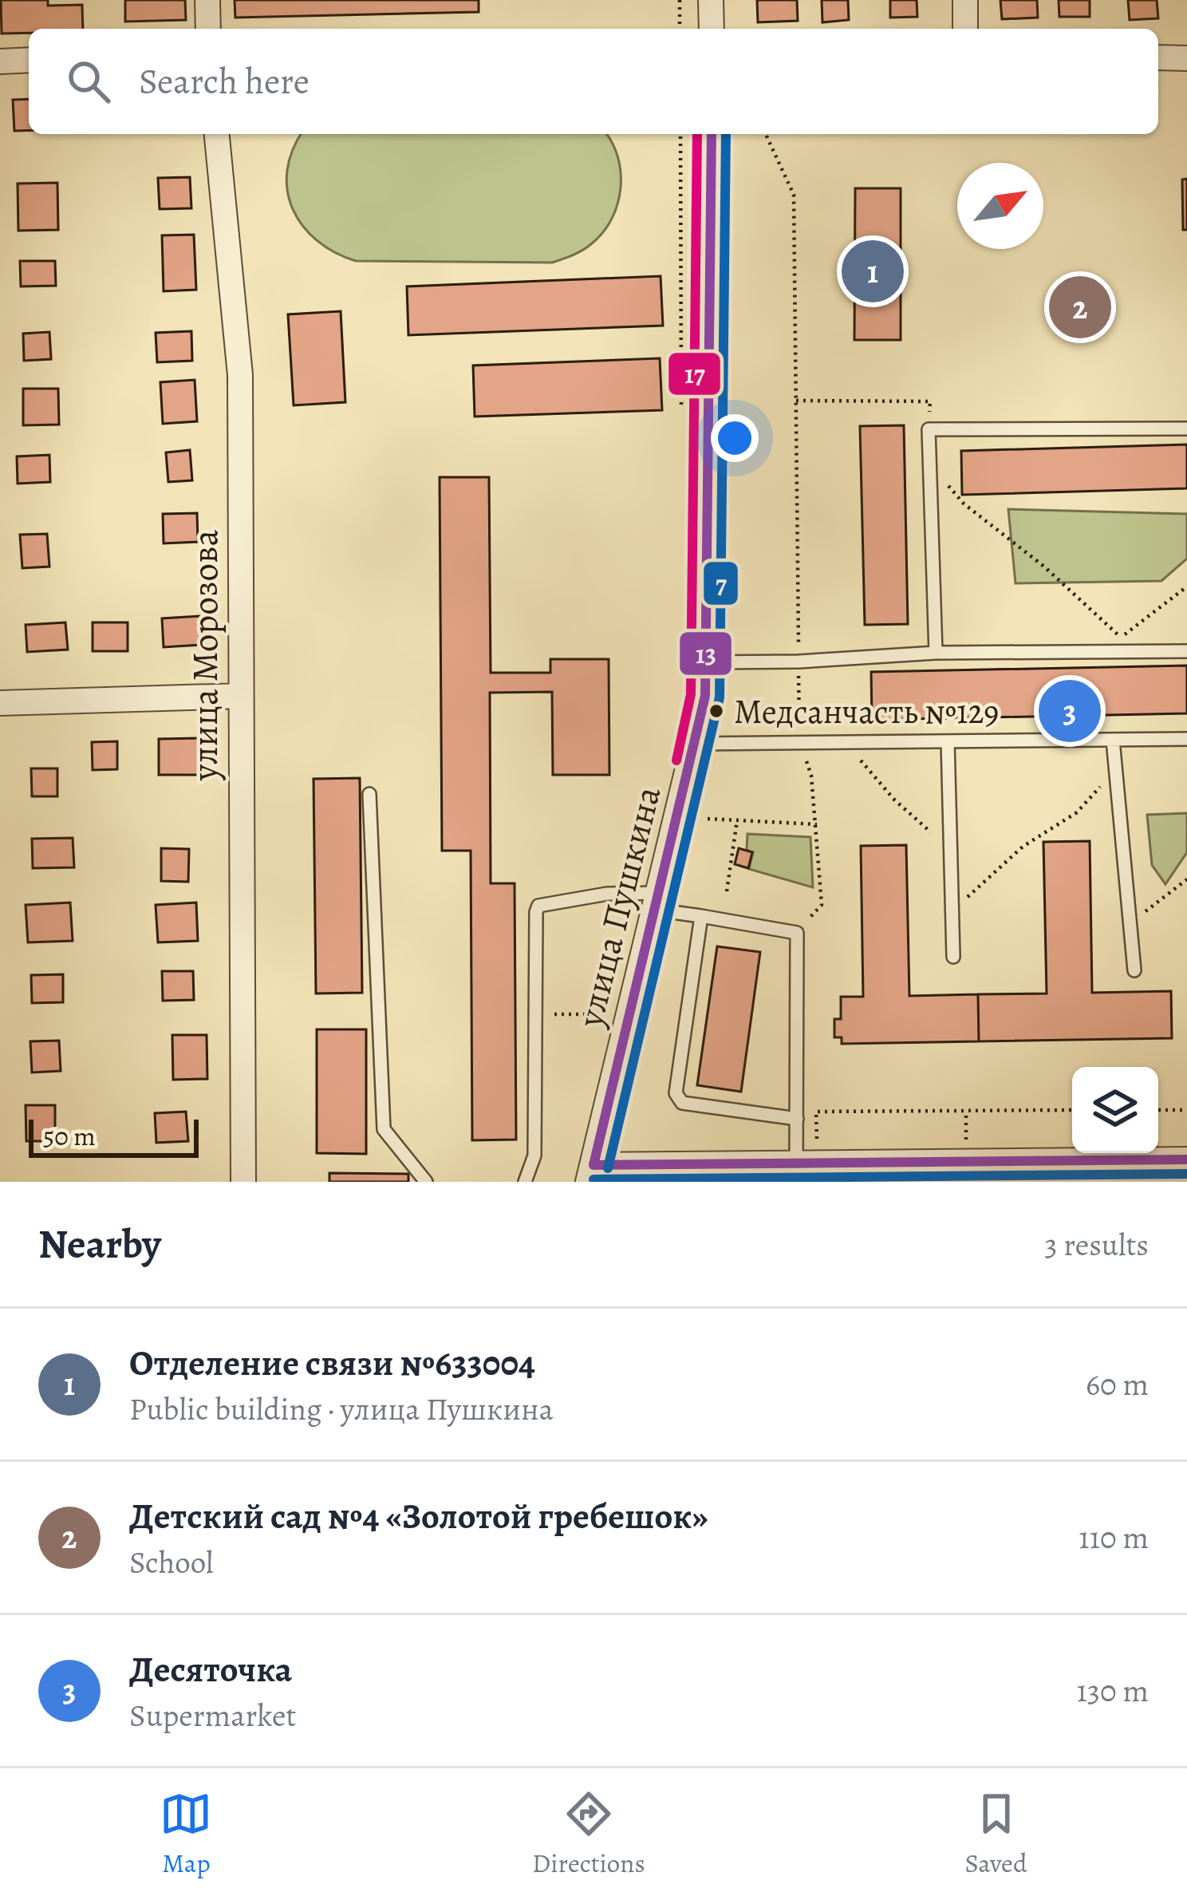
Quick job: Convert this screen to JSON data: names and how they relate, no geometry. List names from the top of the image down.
{
  "streets": {
    "street": ["улица Морозова", "улица Пушкина"]
  },
  "places": ["Медсанчасть №129"],
  "lines": ["transit line 13", "transit line 7", "transit line 17"],
  "scale_bar": "50 m",
  "north": "top right",
  "page": {
    "search": "Search here",
    "pins": ["1", "2", "3"],
    "scale": "50 m",
    "heading": ["Nearby", "3 results"],
    "list": [
      {
        "mark": "1",
        "name": "Отделение связи №633004",
        "note": "Public building · улица Пушкина",
        "value": "60 m"
      },
      {
        "mark": "2",
        "name": "Детский сад №4 «Золотой гребешок»",
        "note": "School",
        "value": "110 m"
      },
      {
        "mark": "3",
        "name": "Десяточка",
        "note": "Supermarket",
        "value": "130 m"
      }
    ],
    "nav": ["Map", "Directions", "Saved"]
  }
}
